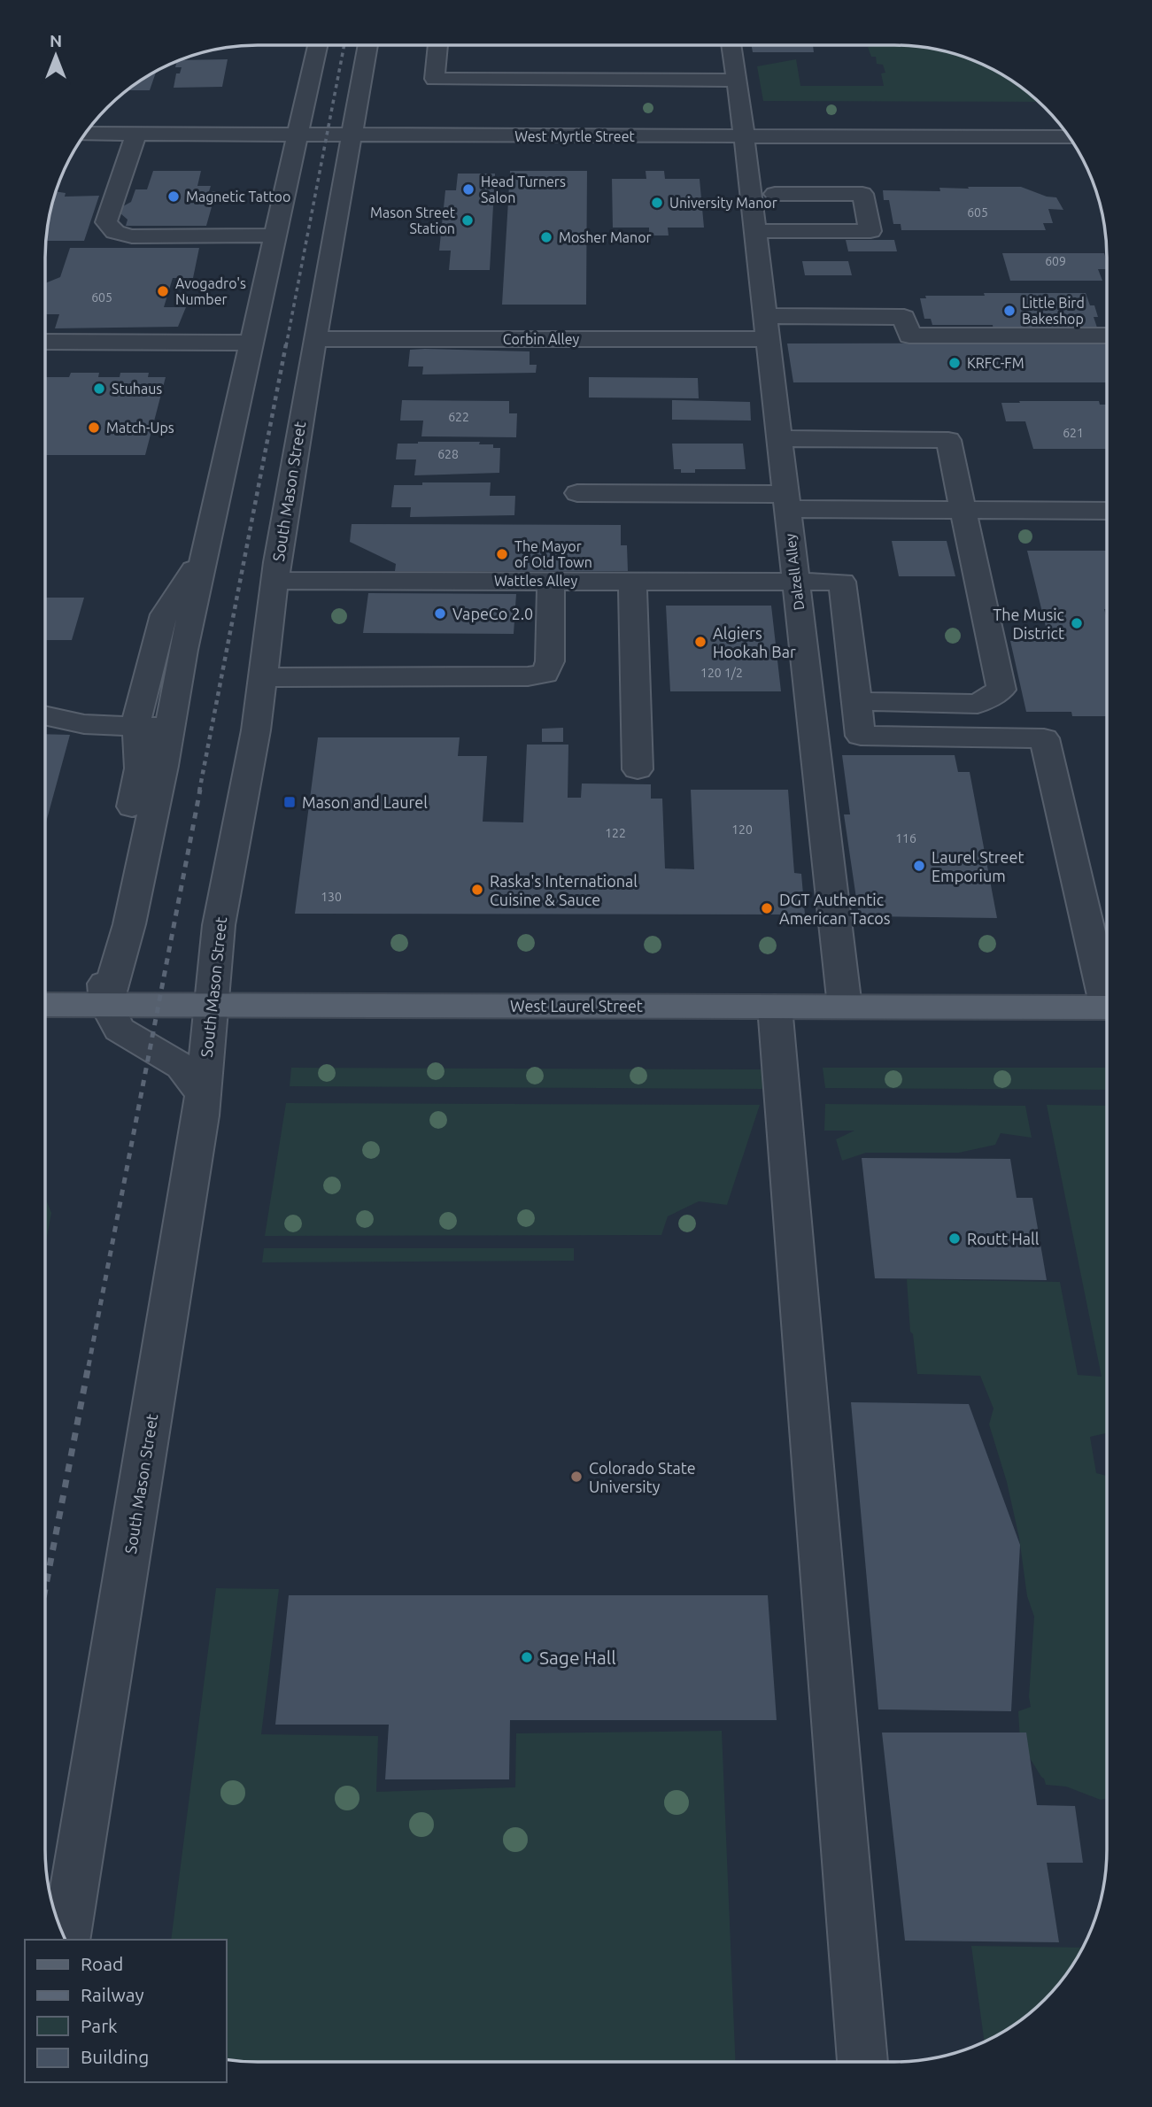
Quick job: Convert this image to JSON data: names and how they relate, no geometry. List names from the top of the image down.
{
  "streets": {
    "main road": ["West Laurel Street"],
    "street": [
      "West Myrtle Street",
      "Corbin Alley",
      "South Mason Street",
      "Dalzell Alley",
      "Wattles Alley"
    ]
  },
  "crossings": [
    ["West Myrtle Street", "South Mason Street"],
    ["West Myrtle Street", "Dalzell Alley"],
    ["Corbin Alley", "South Mason Street"],
    ["Corbin Alley", "Dalzell Alley"],
    ["South Mason Street", "Wattles Alley"],
    ["South Mason Street", "West Laurel Street"],
    ["Dalzell Alley", "Wattles Alley"],
    ["Dalzell Alley", "West Laurel Street"]
  ],
  "places": {
    "other": [
      "Head Turners Salon",
      "Magnetic Tattoo",
      "University Manor",
      "Mason Street Station",
      "Mosher Manor",
      "Avogadro's Number",
      "Little Bird Bakeshop",
      "KRFC-FM",
      "Stuhaus",
      "Match-Ups",
      "The Mayor of Old Town",
      "VapeCo 2.0",
      "The Music District",
      "Algiers Hookah Bar",
      "Laurel Street Emporium",
      "Raska's International Cuisine & Sauce",
      "DGT Authentic American Tacos",
      "Routt Hall",
      "Colorado State University",
      "Sage Hall"
    ],
    "transit": ["Mason and Laurel"]
  },
  "house_numbers": [
    "605",
    "609",
    "605",
    "622",
    "621",
    "628",
    "120 1/2",
    "120",
    "122",
    "116",
    "130"
  ],
  "legend": [
    "Road",
    "Railway",
    "Park",
    "Building"
  ],
  "north": "top"
}
